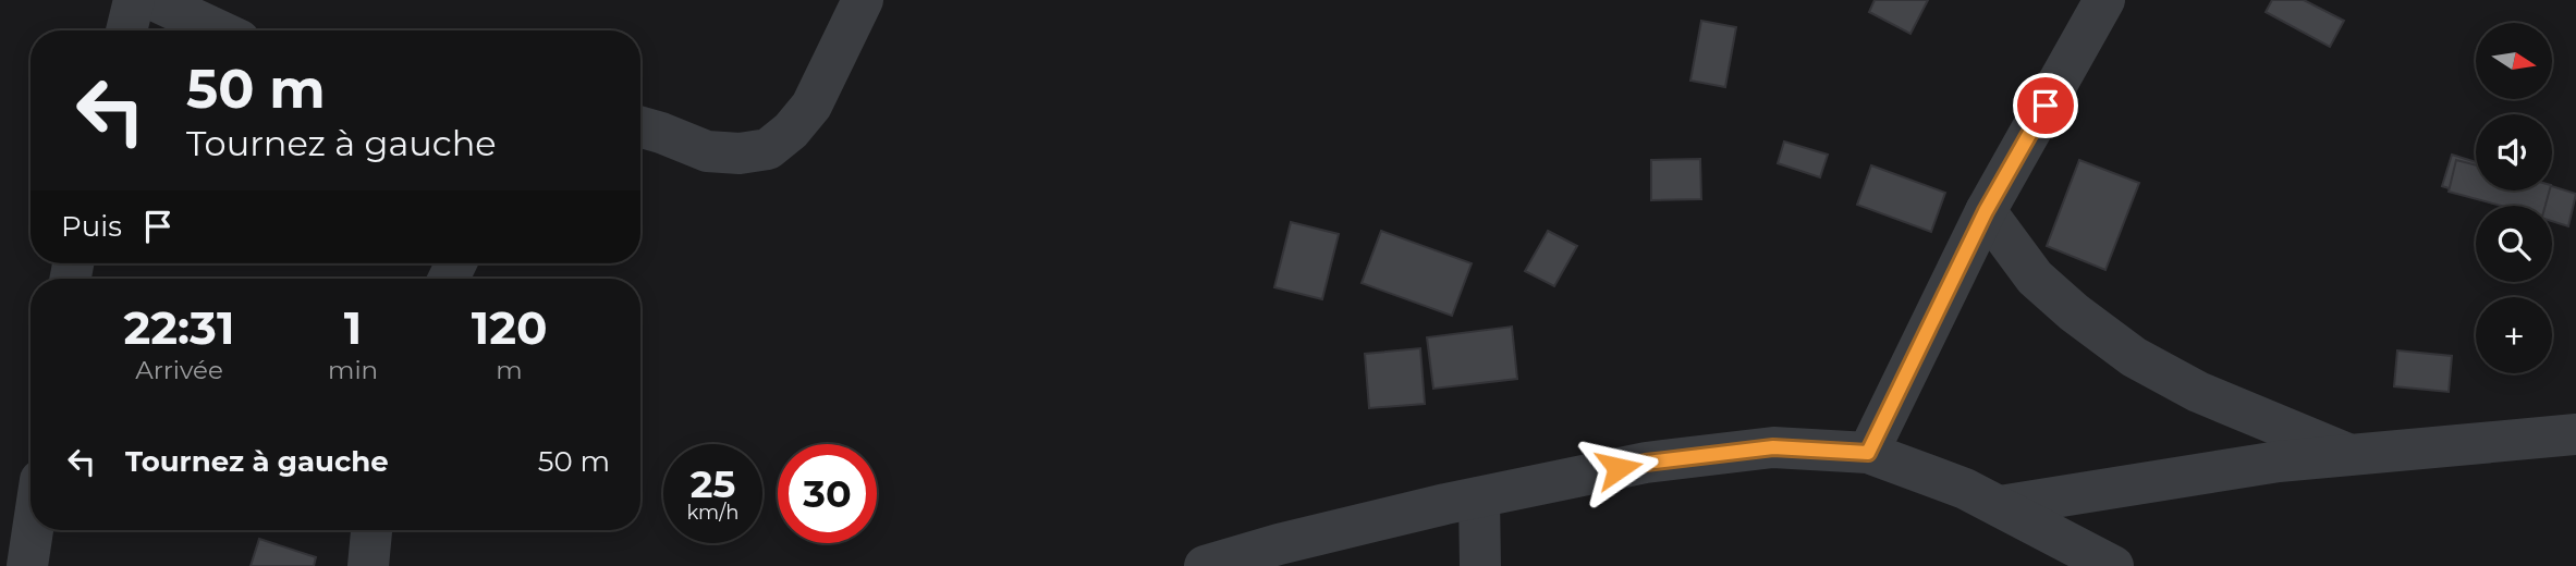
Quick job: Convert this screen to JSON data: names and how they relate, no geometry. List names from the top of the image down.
{
  "north": "right",
  "page": {
    "map_buttons": "+",
    "turn": ["50 m", "Tournez à gauche"],
    "then": "Puis",
    "eta": [
      "22:31",
      "Arrivée",
      "1",
      "min",
      "120",
      "m"
    ],
    "list": [
      {
        "name": "Tournez à gauche",
        "value": "50 m"
      }
    ],
    "speed": "25 km/h",
    "limit": "30"
  }
}
